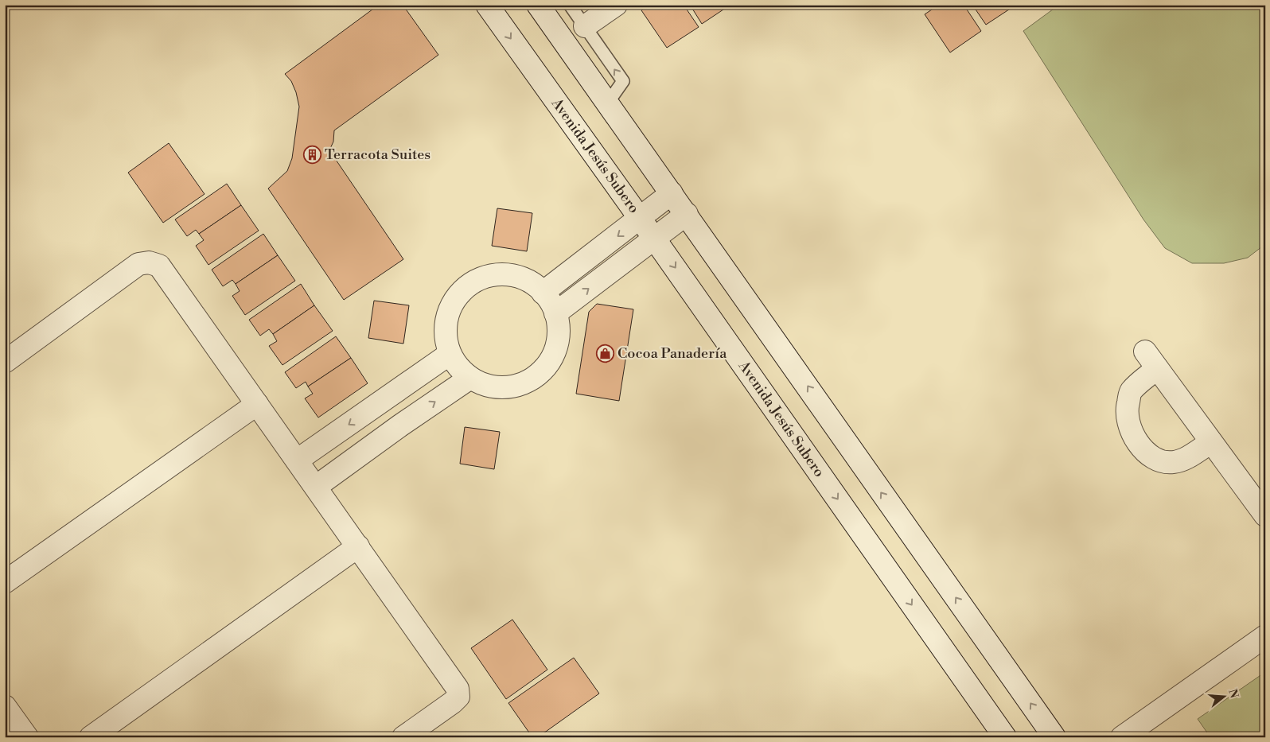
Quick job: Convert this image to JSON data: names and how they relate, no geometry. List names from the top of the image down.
{
  "streets": {
    "street": ["Avenida Jesús Subero"]
  },
  "places": {
    "building": ["Terracota Suites"],
    "shop": ["Cocoa Panadería"]
  },
  "north": "right"
}
